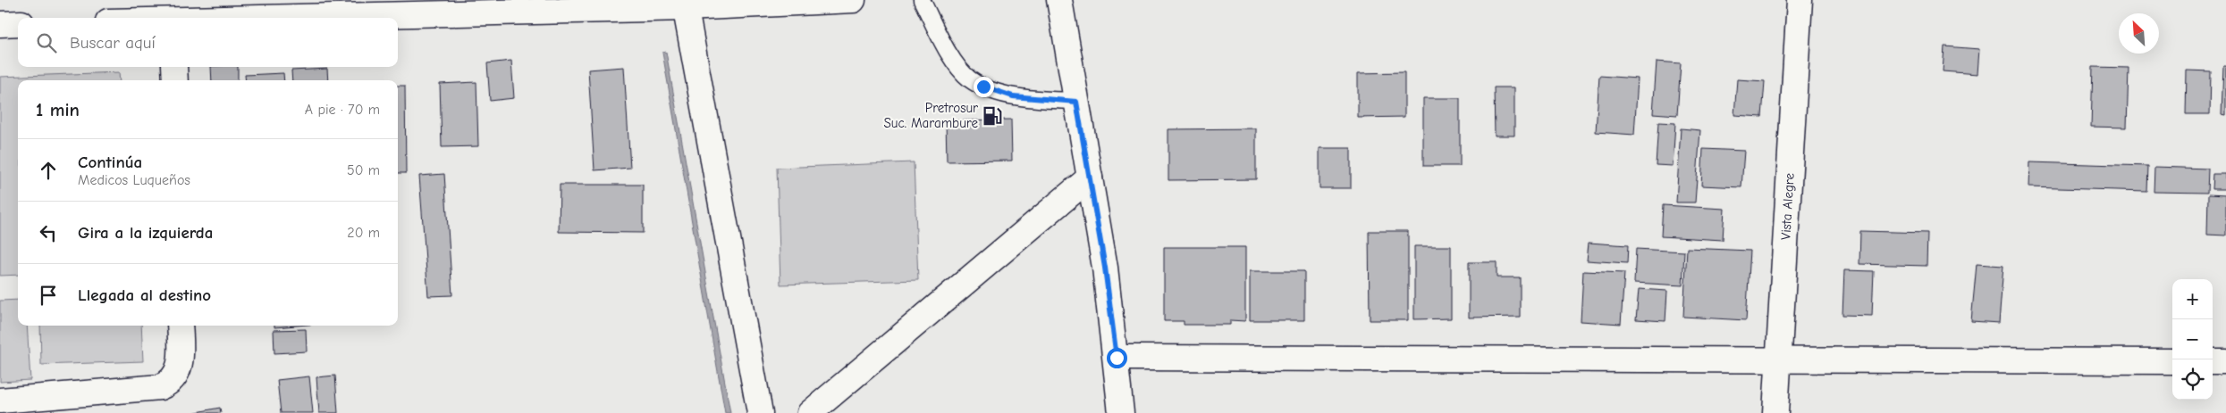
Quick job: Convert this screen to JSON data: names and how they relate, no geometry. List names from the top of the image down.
{
  "streets": {
    "street": ["Vista Alegre"]
  },
  "places": {
    "fuel station": ["Pretrosur Suc. Marambure"]
  },
  "north": "top left",
  "page": {
    "search": "Buscar aquí",
    "heading": ["1 min", "A pie · 70 m"],
    "list": [
      ["Continúa", "Medicos Luqueños", "50 m"],
      ["Gira a la izquierda", "20 m"],
      "Llegada al destino"
    ],
    "map_buttons": ["+", "−"]
  }
}
